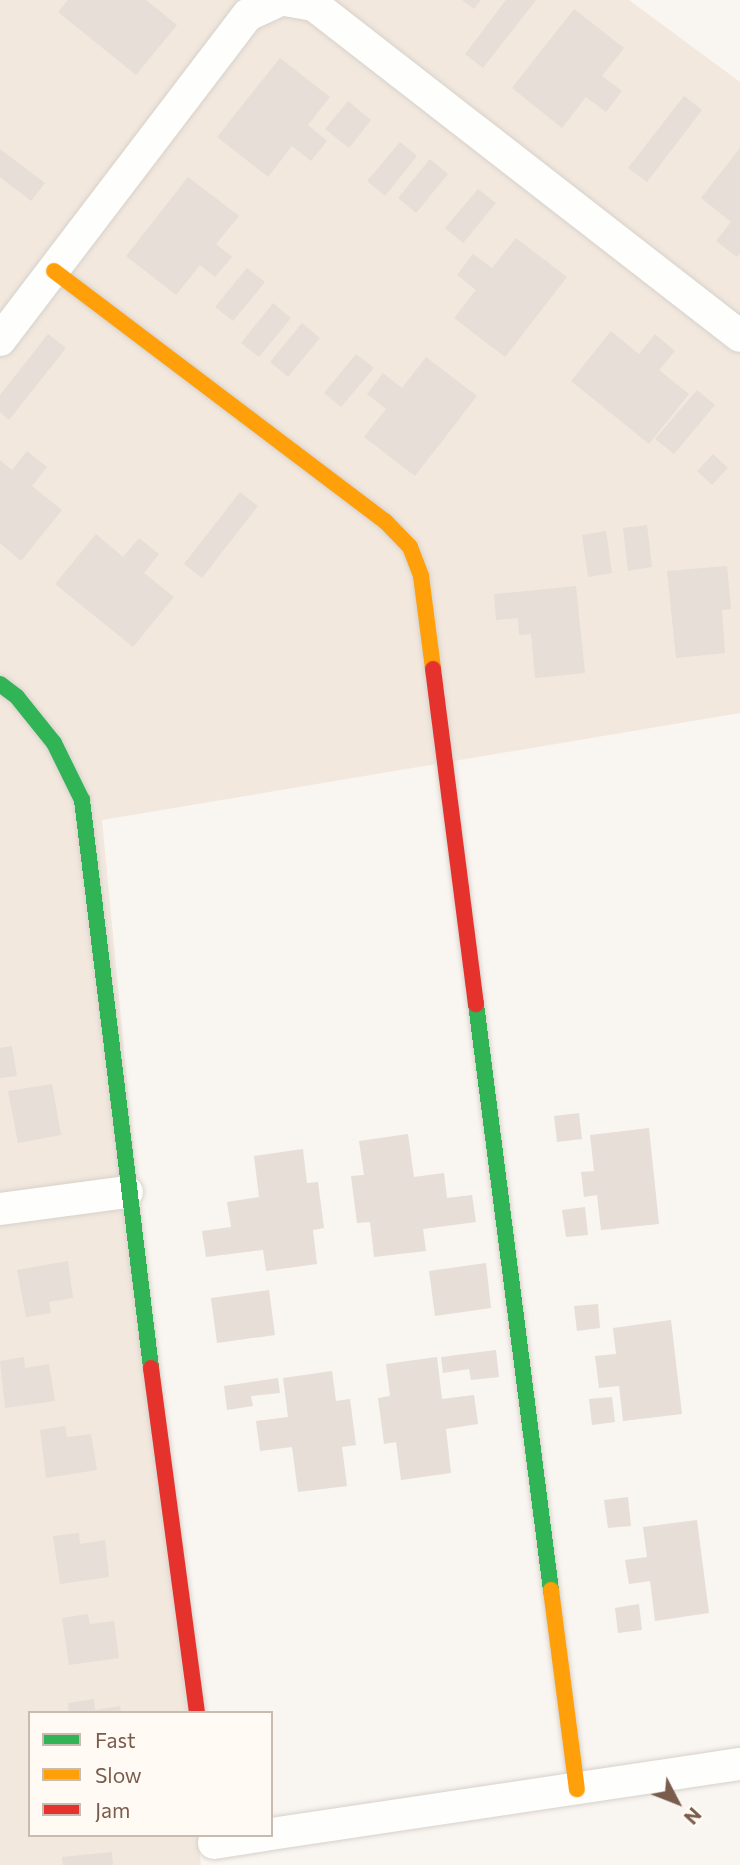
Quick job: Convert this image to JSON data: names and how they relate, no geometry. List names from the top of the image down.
{
  "legend": ["Fast", "Slow", "Jam"],
  "north": "bottom right"
}
